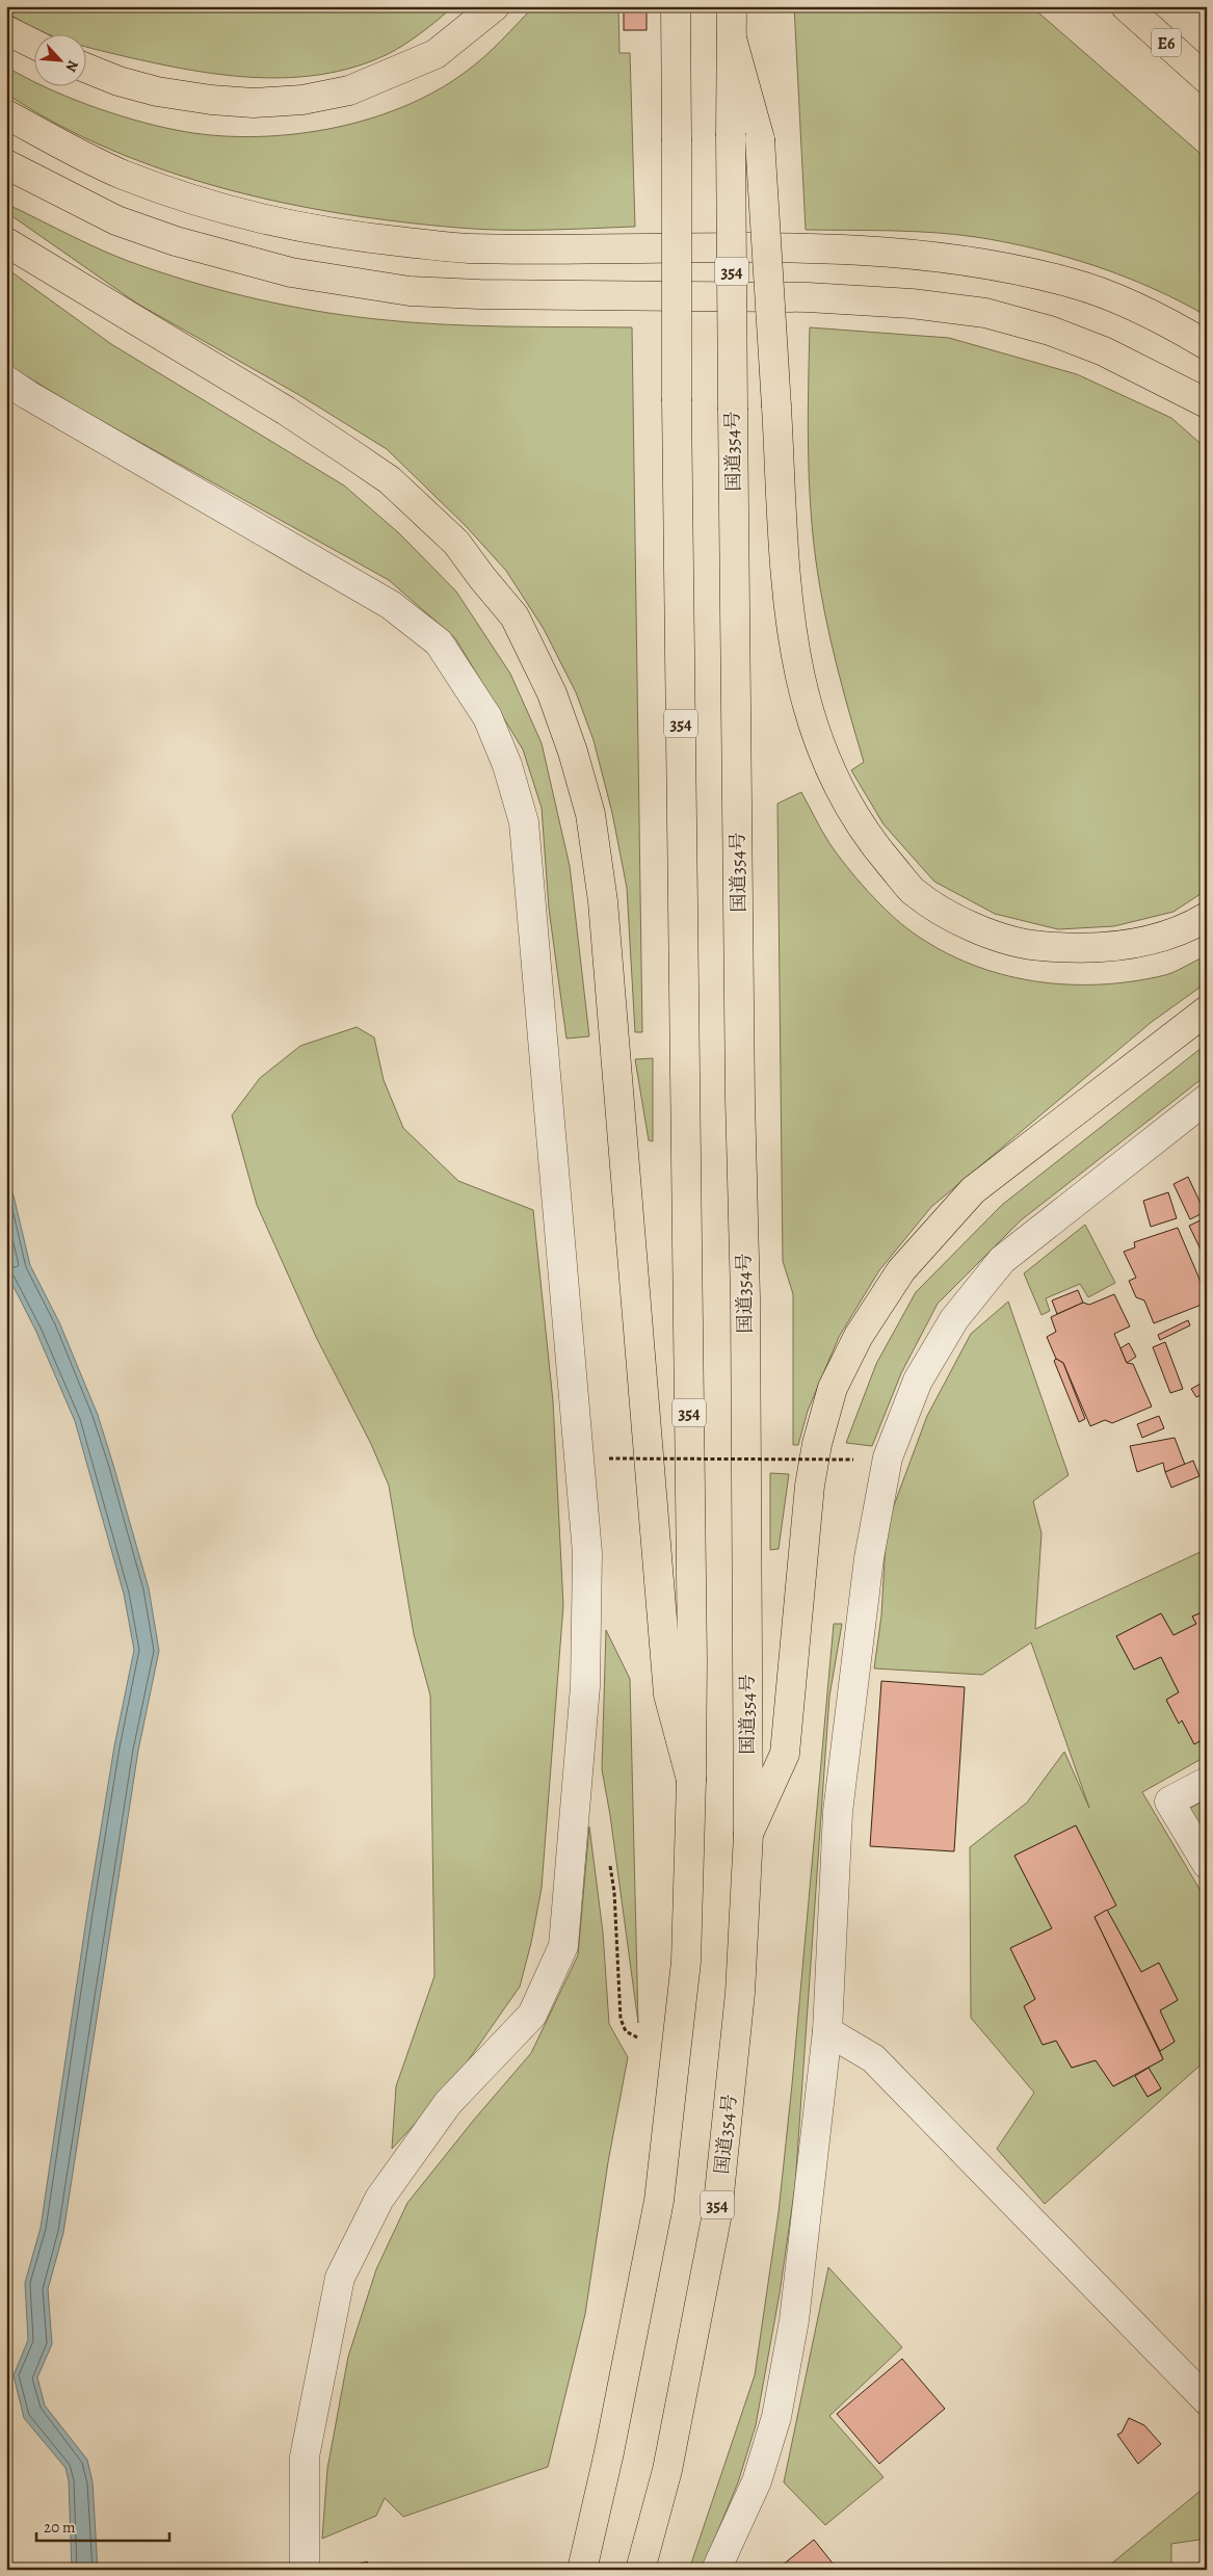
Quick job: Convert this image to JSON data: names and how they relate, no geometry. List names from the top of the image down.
{
  "streets": {
    "highway": ["E6", "354", "国道354号"]
  },
  "scale_bar": "20 m",
  "north": "bottom right"
}
